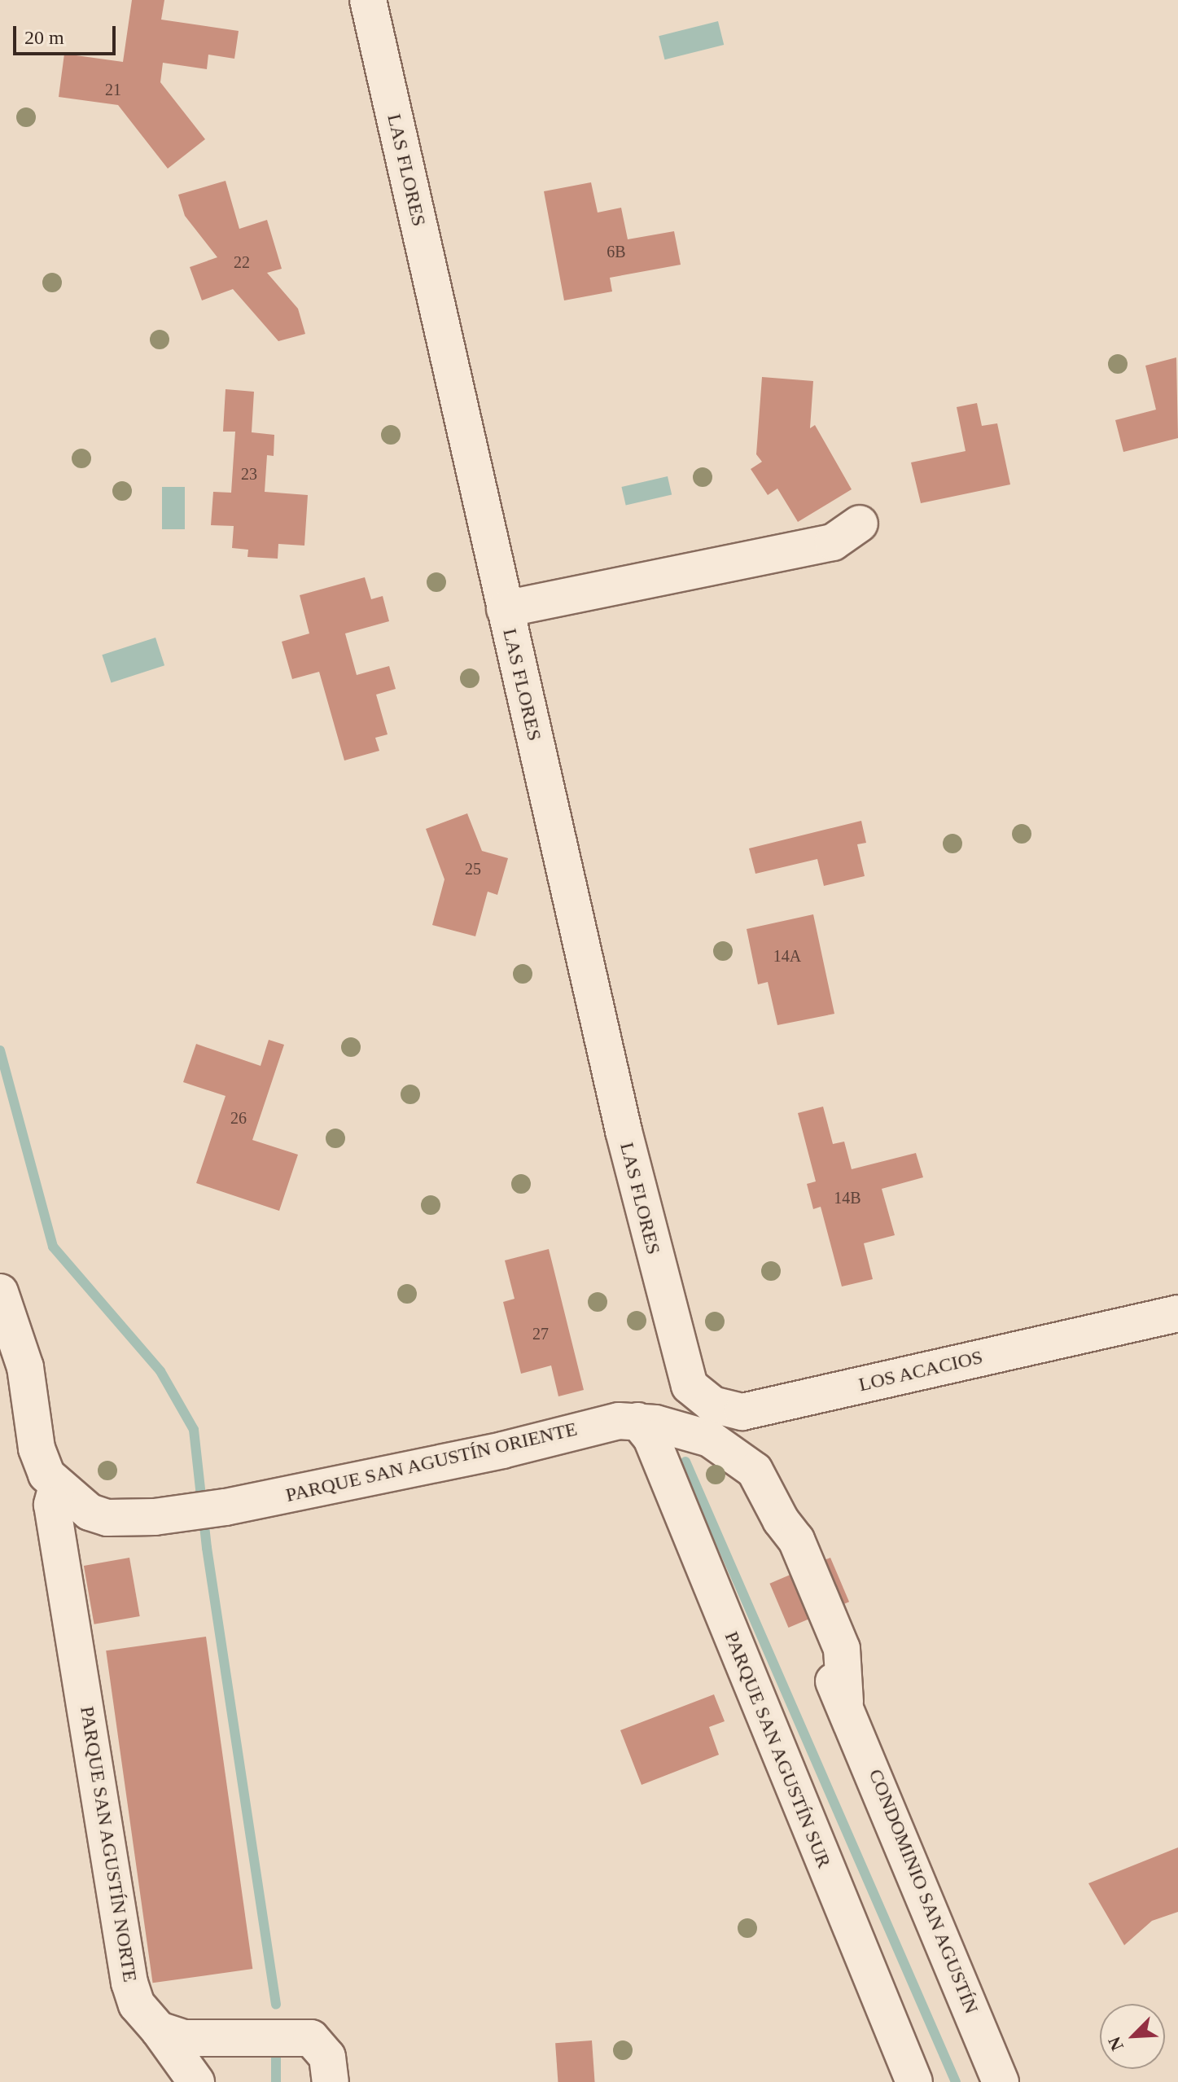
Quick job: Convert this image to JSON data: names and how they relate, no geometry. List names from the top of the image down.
{
  "streets": {
    "street": [
      "LAS FLORES",
      "LOS ACACIOS",
      "PARQUE SAN AGUSTÍN ORIENTE",
      "PARQUE SAN AGUSTÍN SUR",
      "PARQUE SAN AGUSTÍN NORTE",
      "CONDOMINIO SAN AGUSTÍN"
    ]
  },
  "crossings": [
    ["LAS FLORES", "LOS ACACIOS"],
    ["PARQUE SAN AGUSTÍN ORIENTE", "PARQUE SAN AGUSTÍN SUR"],
    ["PARQUE SAN AGUSTÍN ORIENTE", "PARQUE SAN AGUSTÍN NORTE"],
    ["PARQUE SAN AGUSTÍN ORIENTE", "CONDOMINIO SAN AGUSTÍN"],
    ["PARQUE SAN AGUSTÍN SUR", "CONDOMINIO SAN AGUSTÍN"]
  ],
  "house_numbers": [
    "21",
    "6B",
    "22",
    "23",
    "25",
    "14A",
    "26",
    "14B",
    "27"
  ],
  "scale_bar": "20 m",
  "north": "bottom left"
}
